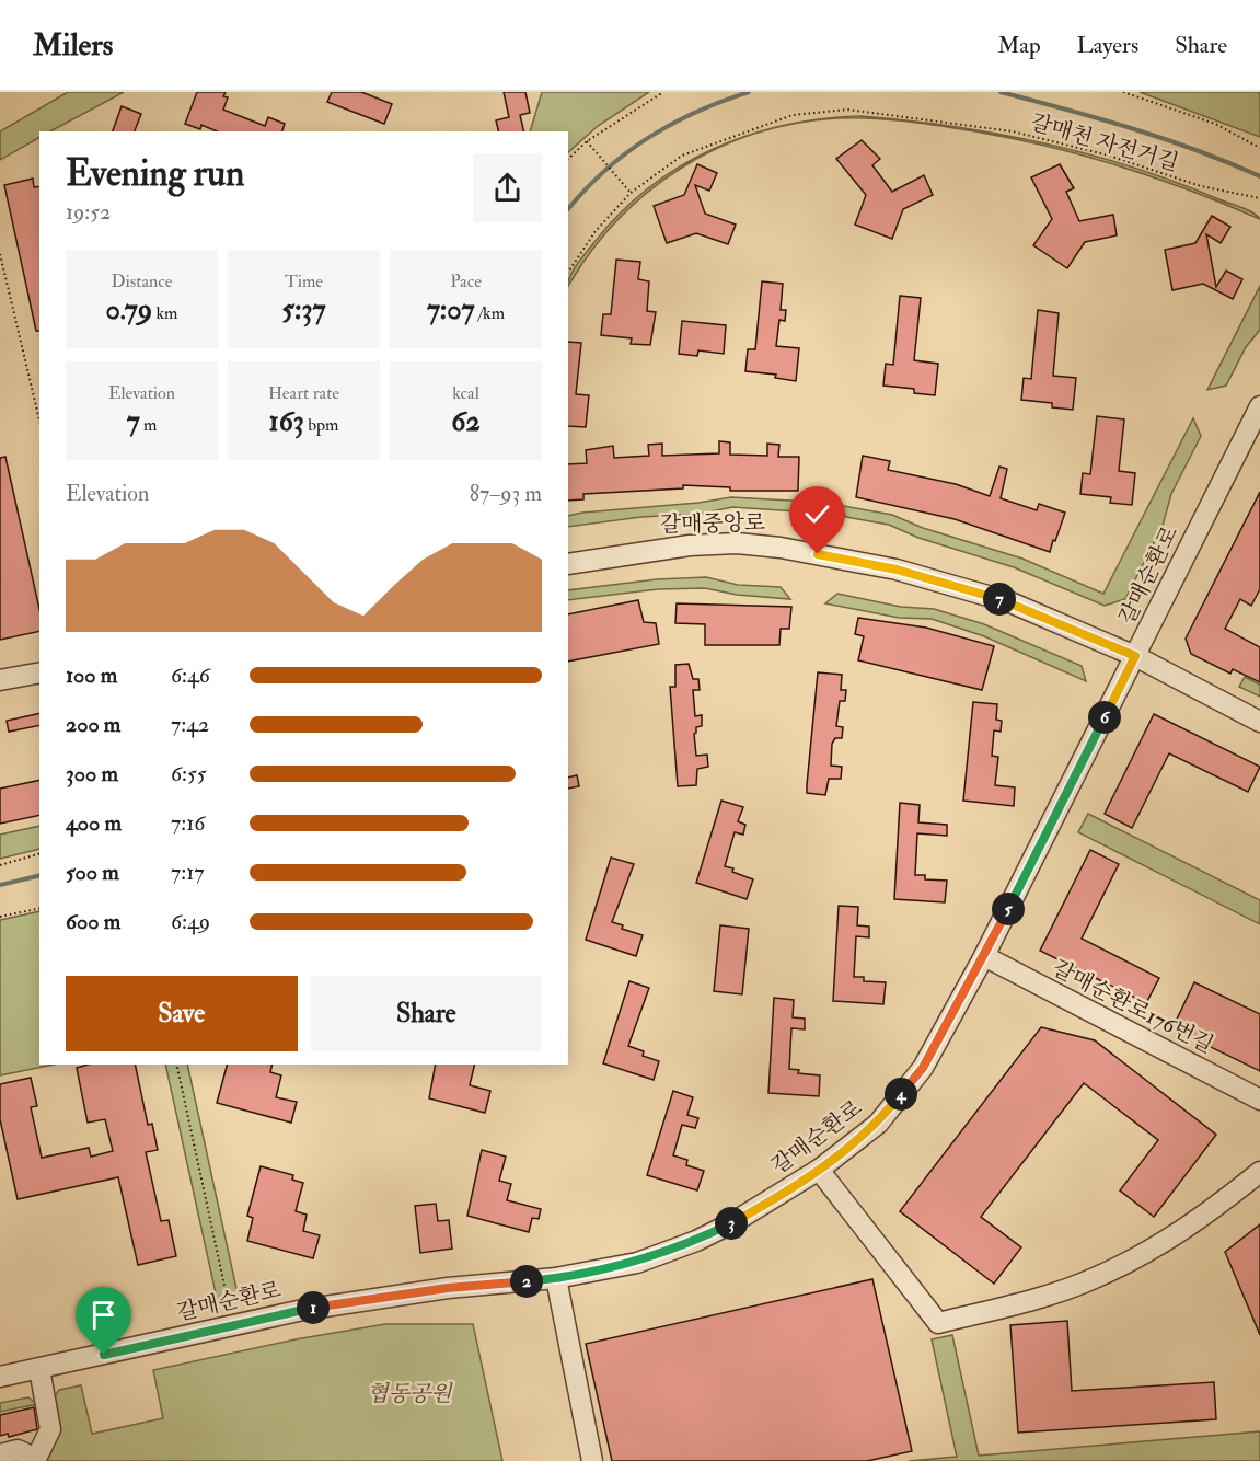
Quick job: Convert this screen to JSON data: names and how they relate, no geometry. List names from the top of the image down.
{
  "streets": {
    "street": ["갈매중앙로", "갈매순환로", "갈매순환로176번길"],
    "path": ["갈매천 자전거길"]
  },
  "crossings": [
    ["갈매중앙로", "갈매순환로"],
    ["갈매순환로", "갈매순환로176번길"]
  ],
  "parks": ["협동공원"],
  "page": {
    "header": "Milers",
    "nav": ["Map", "Layers", "Share"],
    "heading": ["Evening run", "19:52"],
    "stats": [
      ["Distance", "0.79 km"],
      ["Time", "5:37"],
      ["Pace", "7:07 /km"],
      ["Elevation", "7 m"],
      ["Heart rate", "163 bpm"],
      ["kcal", "62"]
    ],
    "chart": ["Elevation", "87–93 m"],
    "pins": [
      "7",
      "6",
      "5",
      "4",
      "3",
      "2",
      "1"
    ],
    "list": [
      {
        "name": "100 m",
        "note": "6:46"
      },
      {
        "name": "200 m",
        "note": "7:42"
      },
      {
        "name": "300 m",
        "note": "6:55"
      },
      {
        "name": "400 m",
        "note": "7:16"
      },
      {
        "name": "500 m",
        "note": "7:17"
      },
      {
        "name": "600 m",
        "note": "6:49"
      }
    ],
    "buttons": ["Save", "Share"]
  }
}
